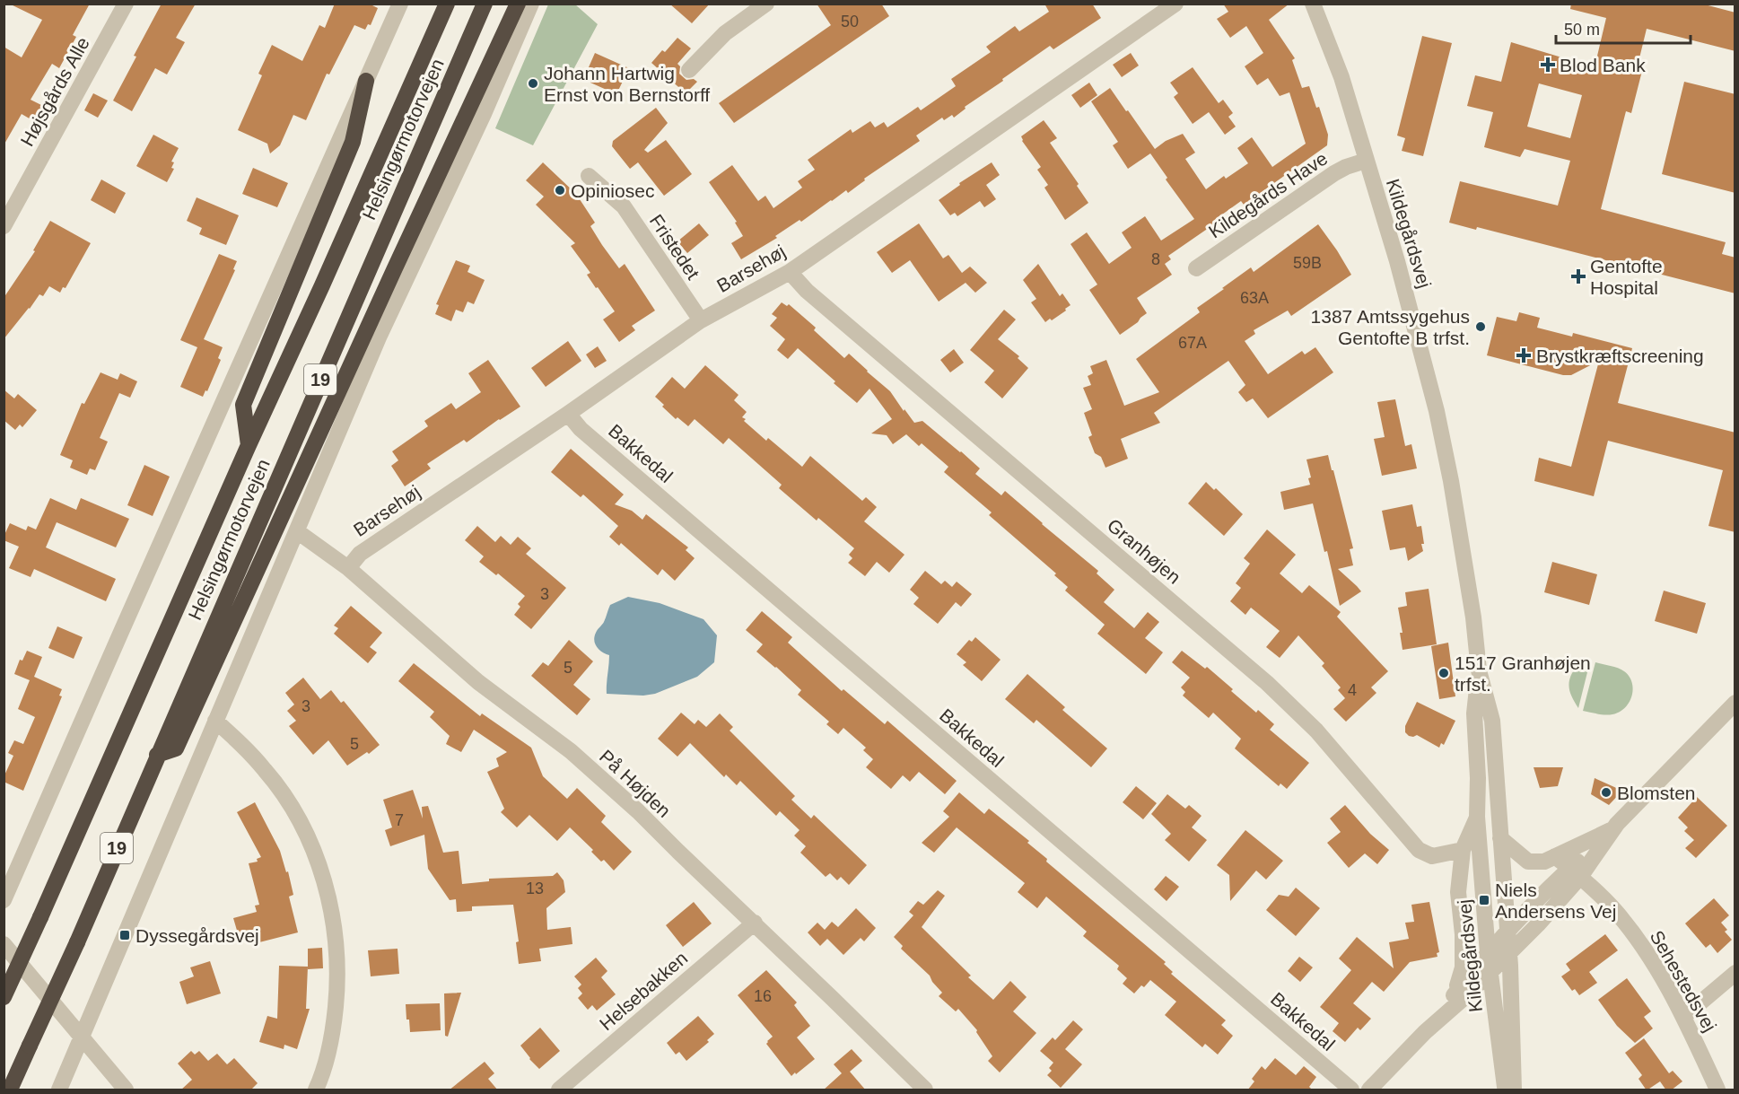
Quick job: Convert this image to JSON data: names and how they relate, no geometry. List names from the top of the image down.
{
  "streets": {
    "highway": ["Helsingørmotorvejen", "19"],
    "street": [
      "Højsgårds Alle",
      "Kildegårds Have",
      "Kildegårdsvej",
      "Fristedet",
      "Barsehøj",
      "Bakkedal",
      "Granhøjen",
      "På Højden",
      "Sehestedsvej",
      "Helsebakken"
    ]
  },
  "crossings": [
    ["Kildegårds Have", "Kildegårdsvej"],
    ["Kildegårdsvej", "Granhøjen"],
    ["Fristedet", "Barsehøj"],
    ["Barsehøj", "Bakkedal"],
    ["Barsehøj", "Granhøjen"],
    ["Barsehøj", "På Højden"],
    ["På Højden", "Helsebakken"]
  ],
  "places": {
    "health": ["Blod Bank", "Gentofte Hospital", "Brystkræftscreening"],
    "other": [
      "Johann Hartwig Ernst von Bernstorff",
      "Opiniosec",
      "1387 Amtssygehus Gentofte B trfst.",
      "1517 Granhøjen trfst.",
      "Blomsten"
    ],
    "transit": ["Niels Andersens Vej", "Dyssegårdsvej"]
  },
  "house_numbers": [
    "50",
    "8",
    "59B",
    "63A",
    "67A",
    "3",
    "5",
    "4",
    "3",
    "5",
    "7",
    "13",
    "16"
  ],
  "scale_bar": "50 m"
}
